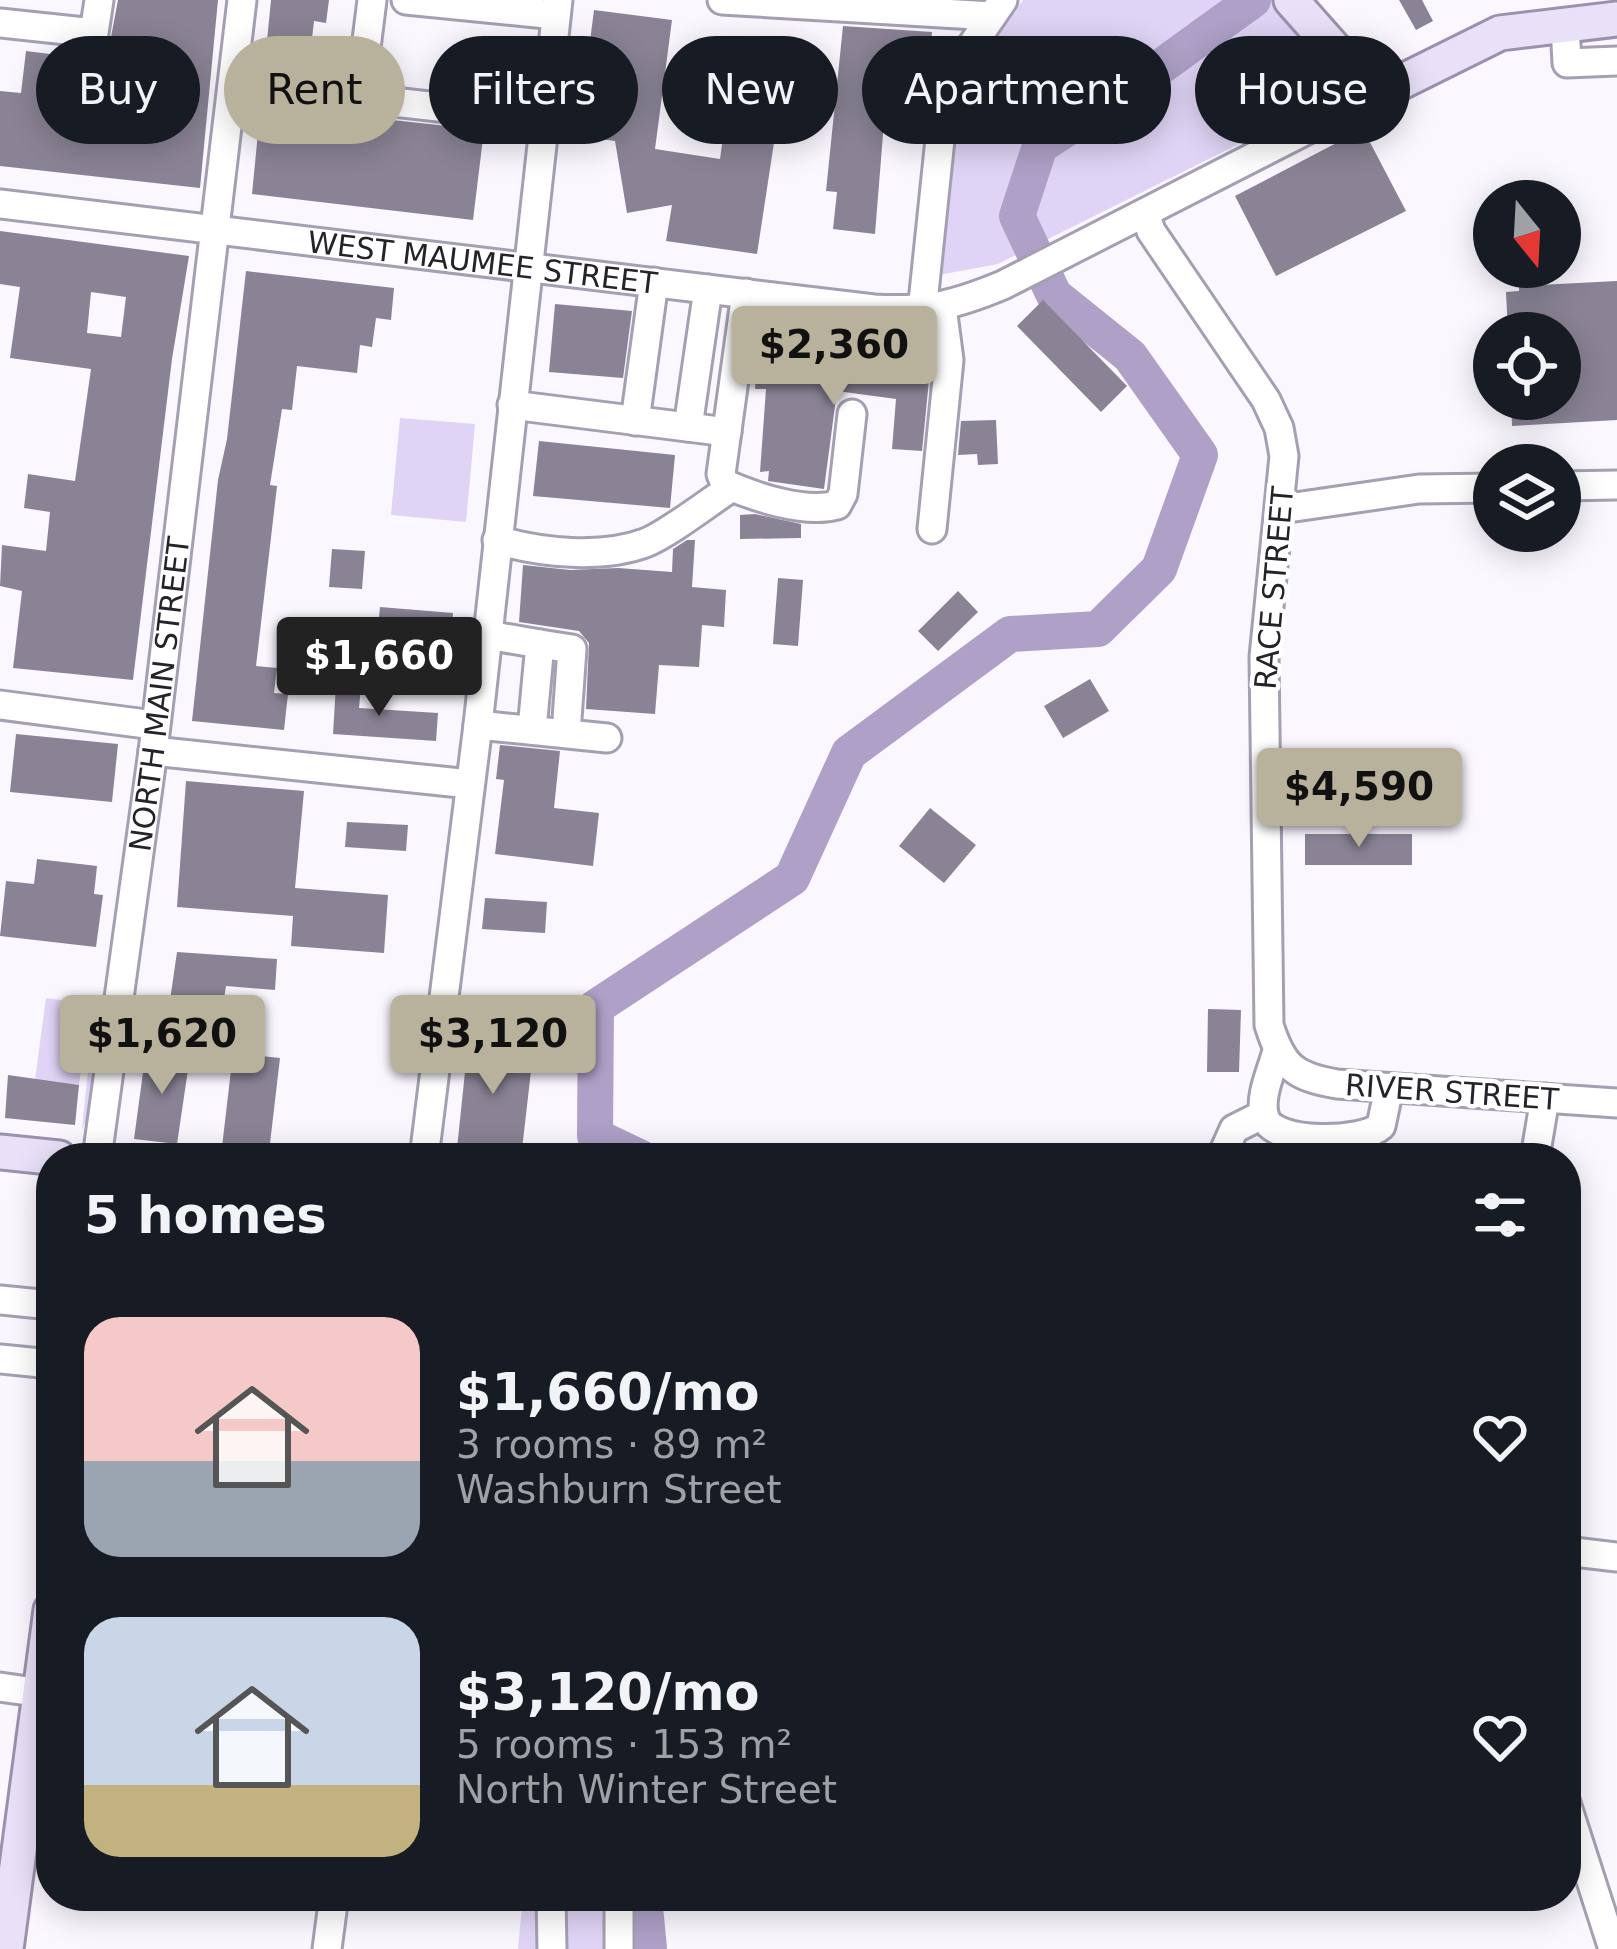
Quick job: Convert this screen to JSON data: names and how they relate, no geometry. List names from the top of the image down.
{
  "streets": {
    "main road": ["WEST MAUMEE STREET"],
    "street": ["RACE STREET", "NORTH MAIN STREET", "RIVER STREET"]
  },
  "crossings": [
    ["WEST MAUMEE STREET", "RACE STREET"],
    ["WEST MAUMEE STREET", "NORTH MAIN STREET"],
    ["RACE STREET", "RIVER STREET"]
  ],
  "north": "bottom",
  "page": {
    "chip": [
      "Buy",
      "Rent",
      "Filters",
      "New",
      "Apartment",
      "House"
    ],
    "price": [
      "$2,360",
      "$1,660",
      "$4,590",
      "$1,620",
      "$3,120"
    ],
    "heading": "5 homes",
    "list": [
      {
        "name": "$1,660/mo",
        "note": "3 rooms · 89 m² · Washburn Street"
      },
      {
        "name": "$3,120/mo",
        "note": "5 rooms · 153 m² · North Winter Street"
      }
    ]
  }
}
